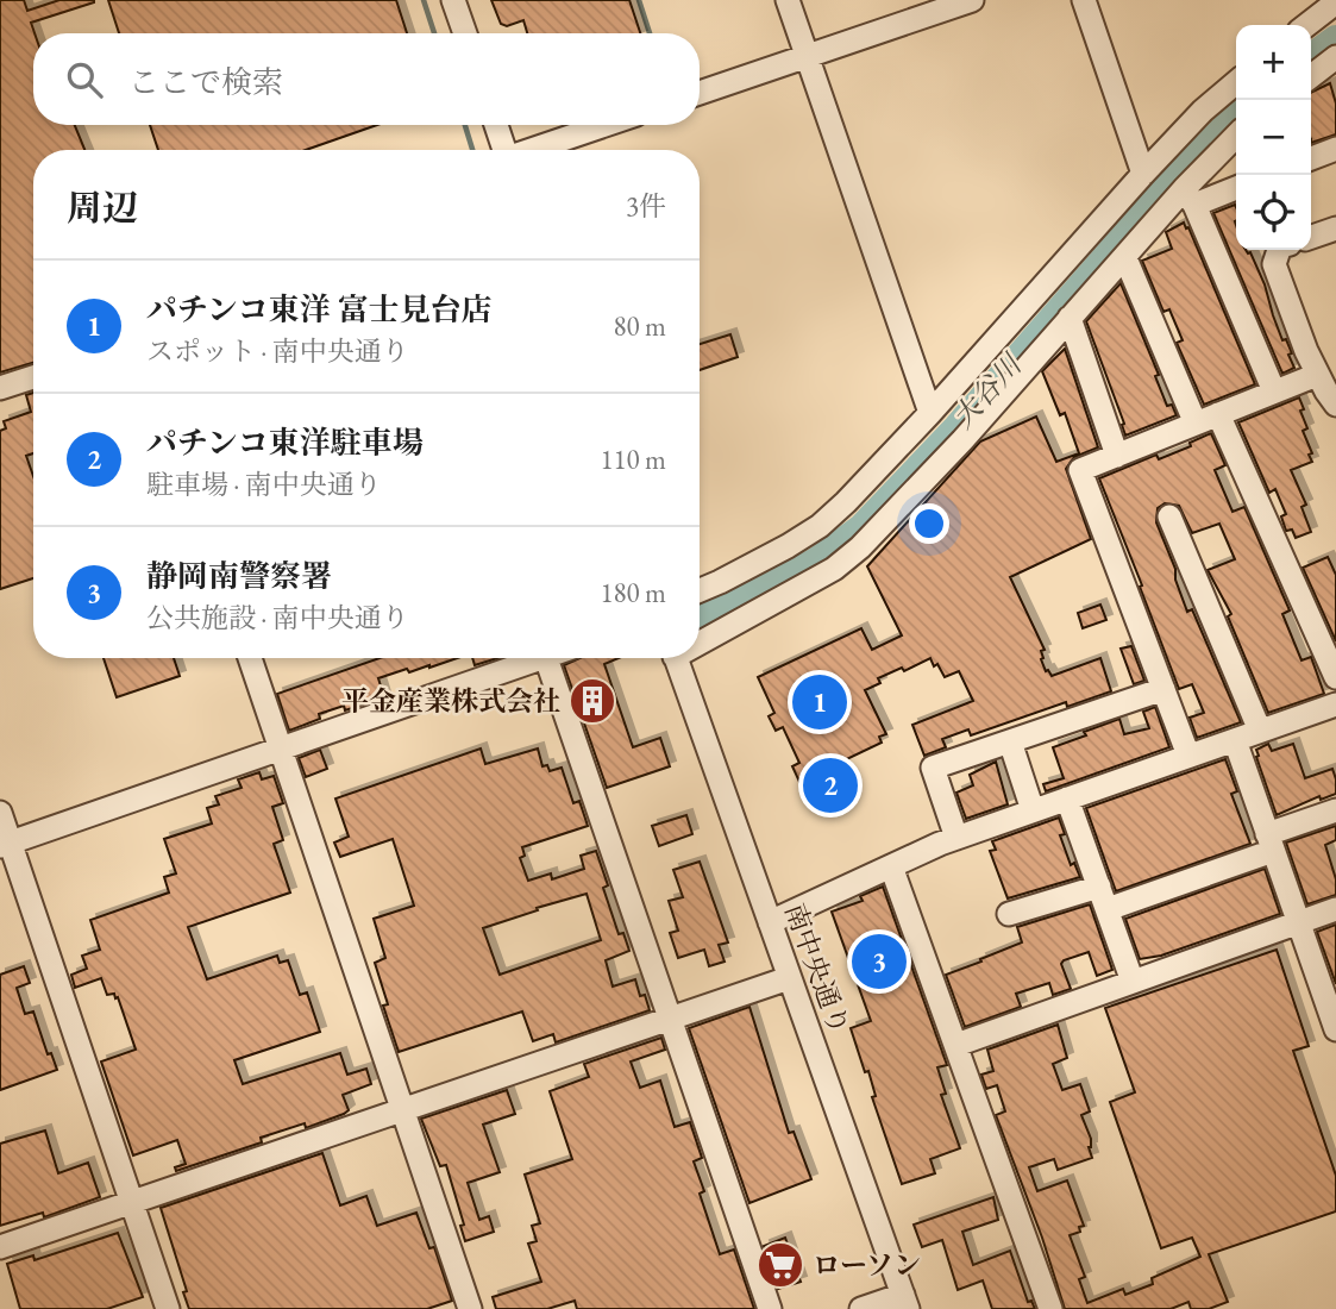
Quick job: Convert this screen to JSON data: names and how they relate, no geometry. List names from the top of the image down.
{
  "streets": {
    "street": ["南中央通り"]
  },
  "water": ["大谷川"],
  "places": {
    "building": ["平金産業株式会社"],
    "supermarket": ["ローソン"]
  },
  "page": {
    "map_buttons": ["+", "−"],
    "search": "ここで検索",
    "heading": ["周辺", "3件"],
    "list": [
      {
        "mark": "1",
        "name": "パチンコ東洋 富士見台店",
        "note": "スポット · 南中央通り",
        "value": "80 m"
      },
      {
        "mark": "2",
        "name": "パチンコ東洋駐車場",
        "note": "駐車場 · 南中央通り",
        "value": "110 m"
      },
      {
        "mark": "3",
        "name": "静岡南警察署",
        "note": "公共施設 · 南中央通り",
        "value": "180 m"
      }
    ],
    "pins": ["1", "2", "3"]
  }
}
